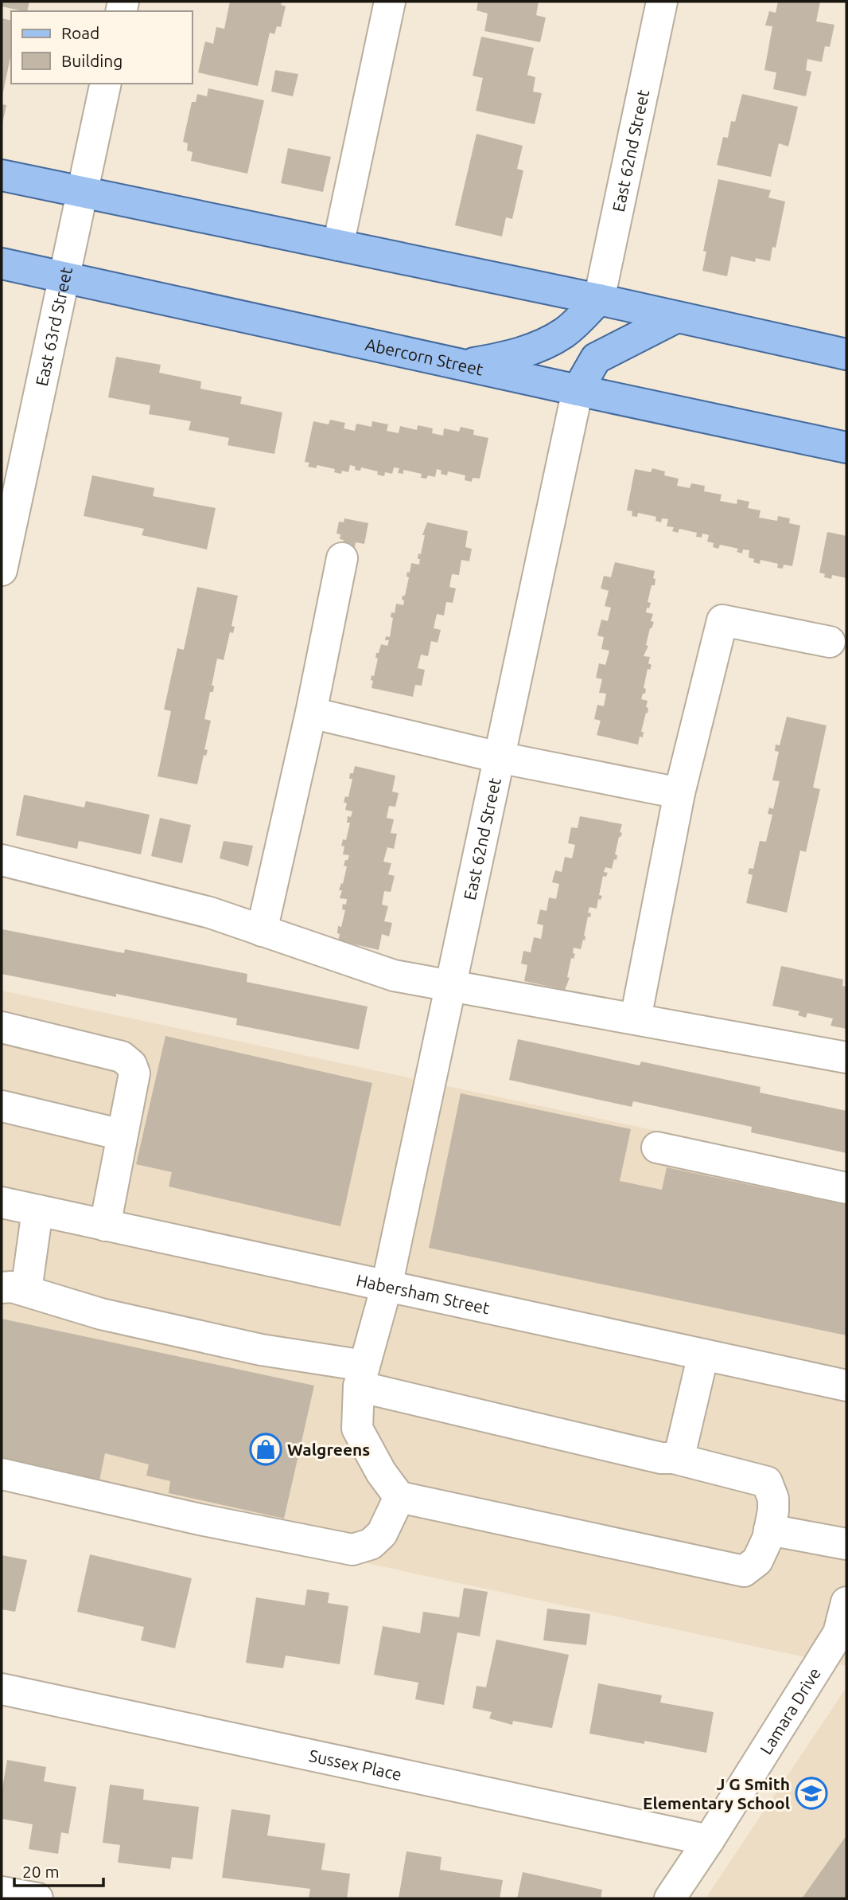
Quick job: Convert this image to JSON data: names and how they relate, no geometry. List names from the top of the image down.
{
  "streets": {
    "main road": ["Abercorn Street"],
    "street": [
      "East 62nd Street",
      "East 63rd Street",
      "Habersham Street",
      "Lamara Drive",
      "Sussex Place"
    ]
  },
  "crossings": [
    ["East 62nd Street", "Abercorn Street"],
    ["East 62nd Street", "Habersham Street"],
    ["East 63rd Street", "Abercorn Street"],
    ["Lamara Drive", "Sussex Place"]
  ],
  "places": {
    "shop": ["Walgreens"],
    "school or university": ["J G Smith Elementary School"]
  },
  "legend": ["Road", "Building"],
  "scale_bar": "20 m"
}
